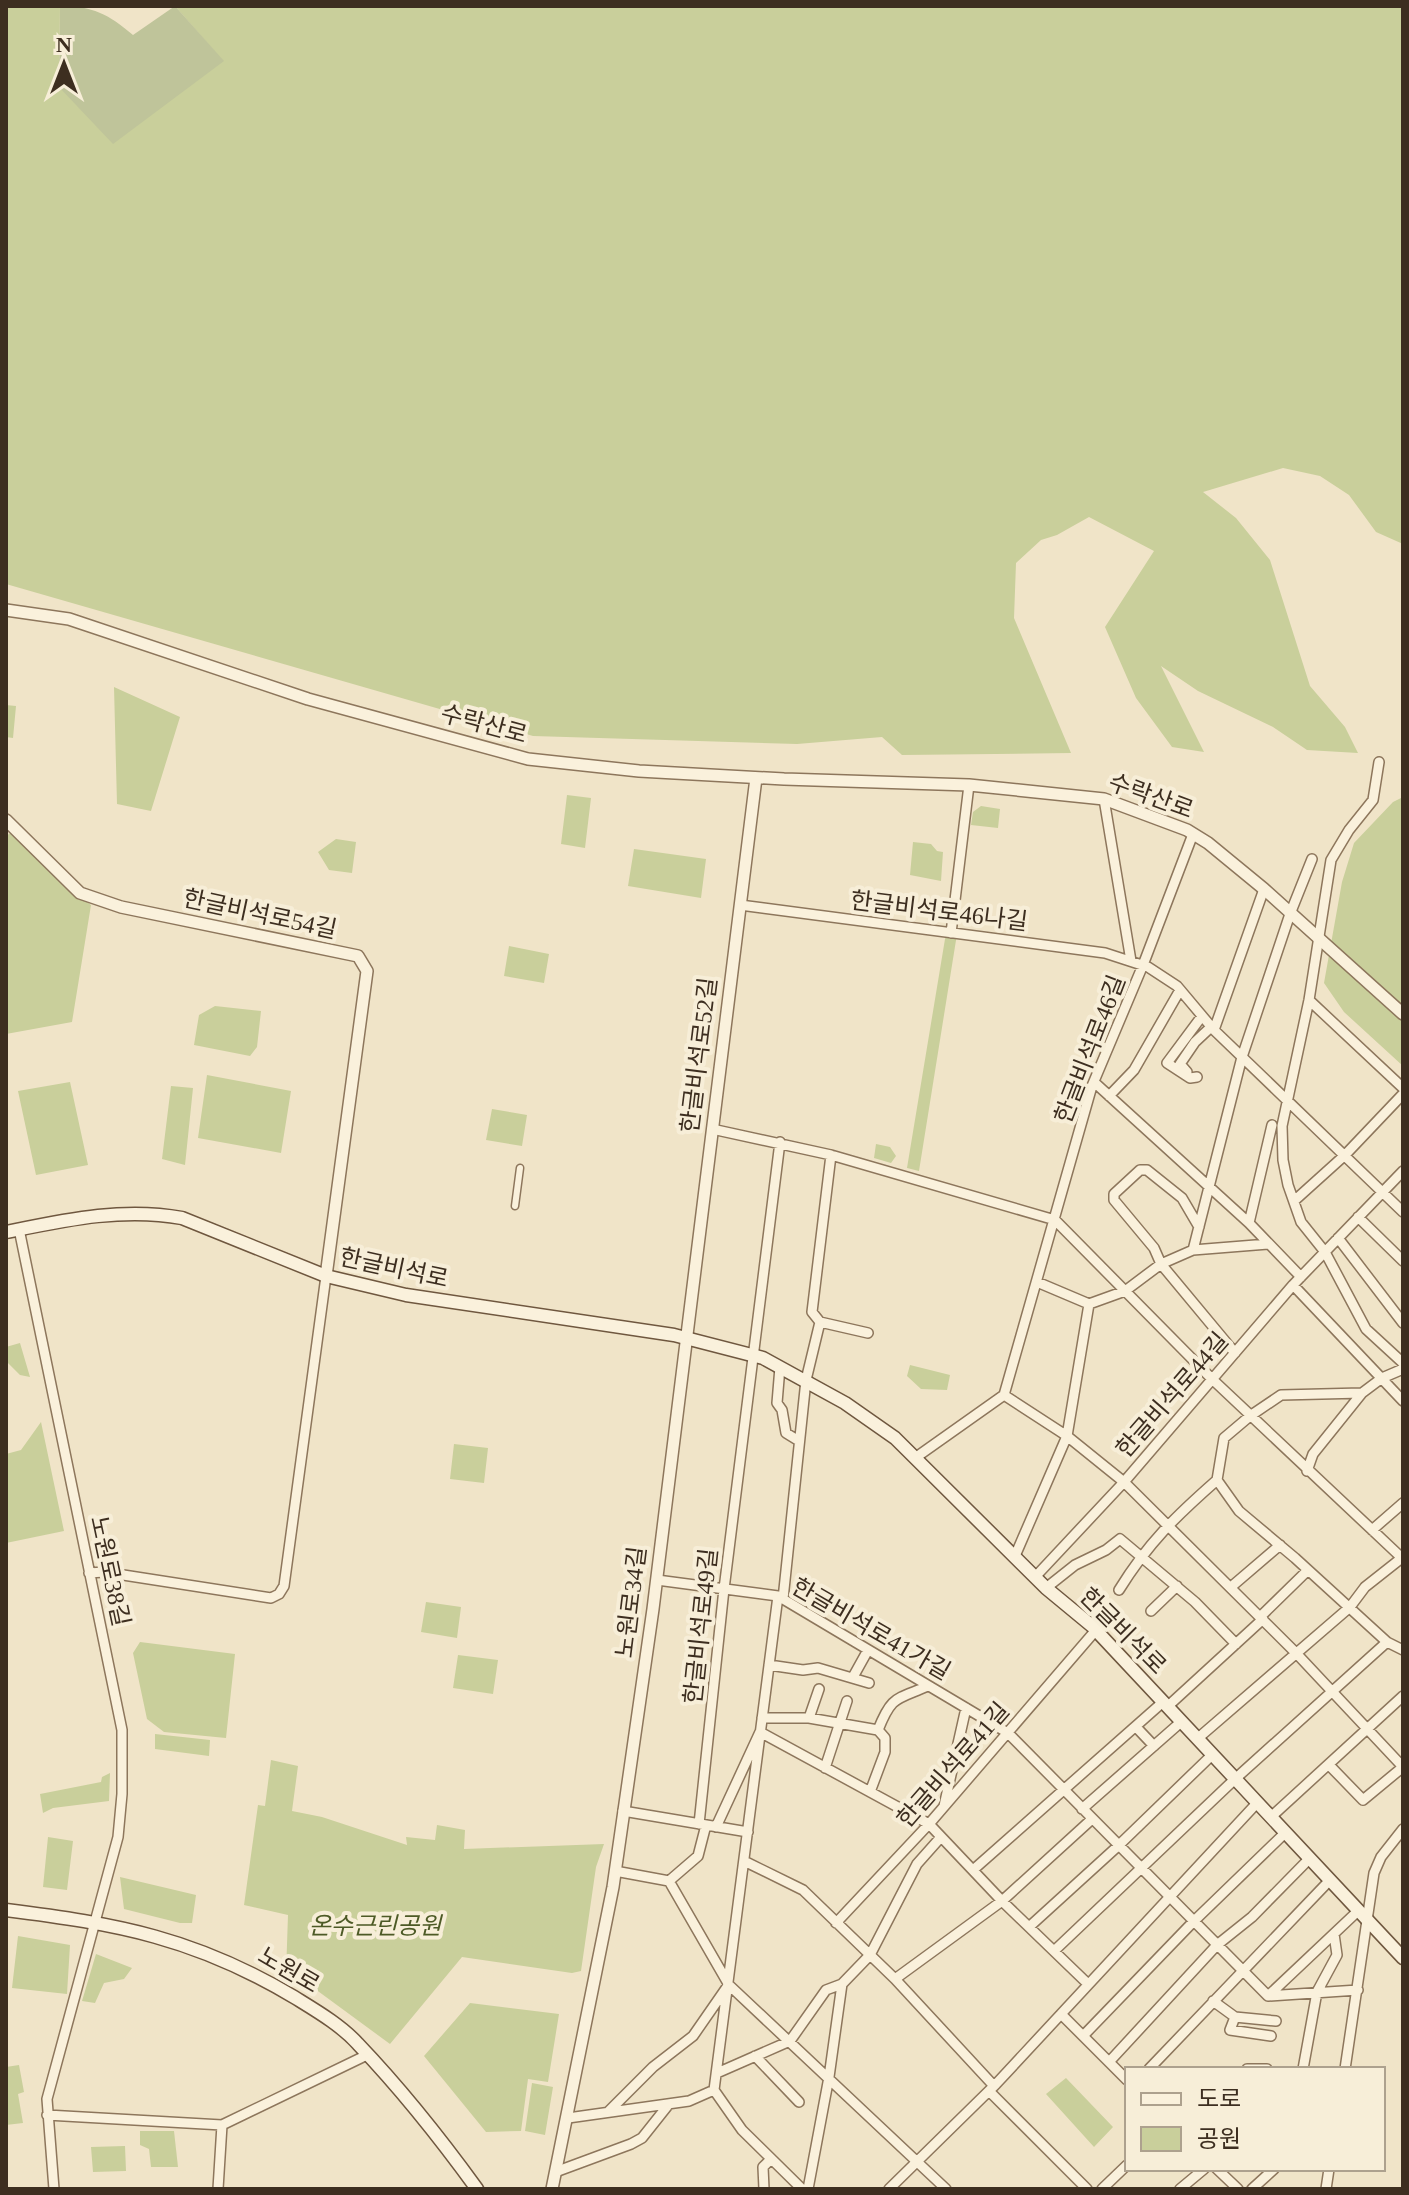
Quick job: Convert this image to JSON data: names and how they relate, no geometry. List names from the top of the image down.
{
  "streets": {
    "main road": ["한글비석로", "노원로"],
    "street": [
      "수락산로",
      "한글비석로46나길",
      "한글비석로54길",
      "한글비석로46길",
      "한글비석로52길",
      "한글비석로44길",
      "노원로38길",
      "노원로34길",
      "한글비석로49길",
      "한글비석로41가길",
      "한글비석로41길"
    ]
  },
  "crossings": [
    ["수락산로", "한글비석로46길"],
    ["수락산로", "한글비석로52길"],
    ["한글비석로46나길", "한글비석로46길"],
    ["한글비석로46나길", "한글비석로52길"],
    ["한글비석로46나길", "한글비석로44길"],
    ["한글비석로54길", "한글비석로"],
    ["한글비석로52길", "한글비석로"],
    ["한글비석로52길", "노원로34길"],
    ["한글비석로", "한글비석로44길"],
    ["한글비석로", "노원로38길"],
    ["한글비석로", "노원로34길"],
    ["한글비석로", "한글비석로49길"],
    ["한글비석로", "한글비석로41길"],
    ["노원로38길", "노원로"],
    ["노원로34길", "한글비석로41가길"],
    ["한글비석로49길", "한글비석로41가길"],
    ["한글비석로41가길", "한글비석로41길"]
  ],
  "parks": ["온수근린공원"],
  "legend": ["도로", "공원"],
  "north": "top"
}
